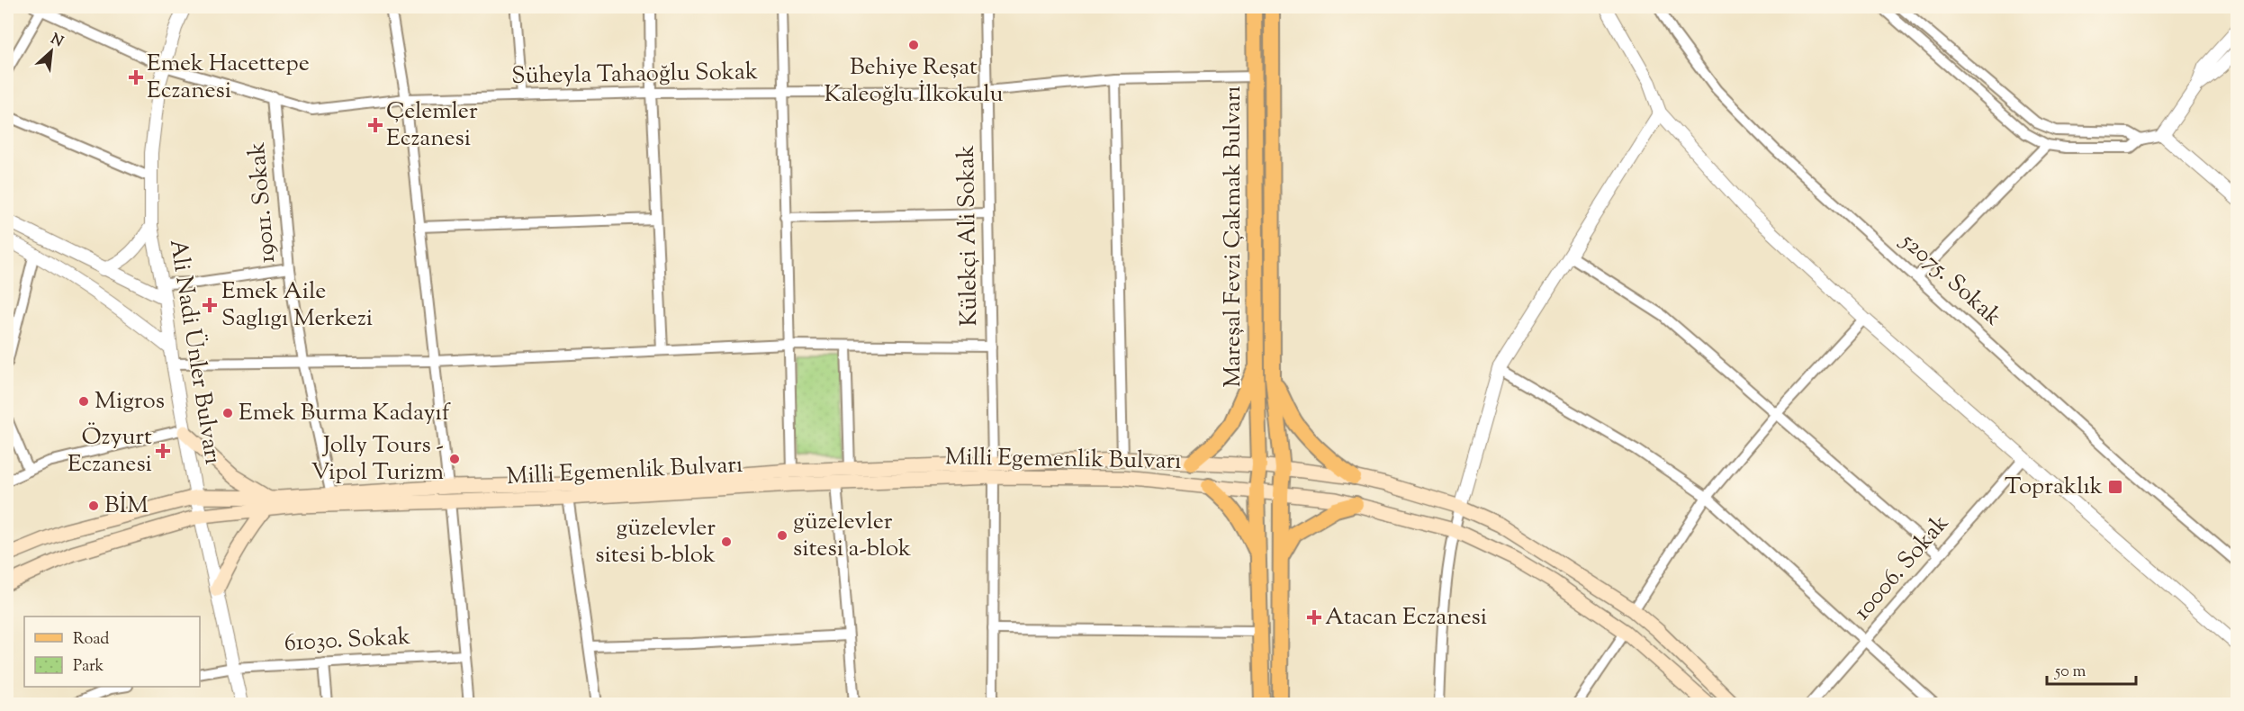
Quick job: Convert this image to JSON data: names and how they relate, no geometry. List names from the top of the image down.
{
  "streets": {
    "main road": ["Mareşal Fevzi Çakmak Bulvarı", "Milli Egemenlik Bulvarı"],
    "street": [
      "Süheyla Tahaoğlu Sokak",
      "19011. Sokak",
      "Külekçi Ali Sokak",
      "52075. Sokak",
      "Ali Nadi Ünler Bulvarı",
      "10006. Sokak",
      "61030. Sokak"
    ]
  },
  "crossings": [
    ["Süheyla Tahaoğlu Sokak", "19011. Sokak"],
    ["Süheyla Tahaoğlu Sokak", "Külekçi Ali Sokak"],
    ["Süheyla Tahaoğlu Sokak", "Mareşal Fevzi Çakmak Bulvarı"],
    ["Süheyla Tahaoğlu Sokak", "Ali Nadi Ünler Bulvarı"],
    ["19011. Sokak", "Milli Egemenlik Bulvarı"],
    ["Külekçi Ali Sokak", "Milli Egemenlik Bulvarı"],
    ["Mareşal Fevzi Çakmak Bulvarı", "Milli Egemenlik Bulvarı"],
    ["Ali Nadi Ünler Bulvarı", "Milli Egemenlik Bulvarı"],
    ["Ali Nadi Ünler Bulvarı", "61030. Sokak"]
  ],
  "places": {
    "other": [
      "Behiye Reşat Kaleoğlu İlkokulu",
      "Migros",
      "Emek Burma Kadayıf",
      "Jolly Tours - Vipol Turizm",
      "BİM",
      "güzelevler sitesi a-blok",
      "güzelevler sitesi b-blok"
    ],
    "health": [
      "Emek Hacettepe Eczanesi",
      "Çelemler Eczanesi",
      "Emek Aile Saglıgı Merkezi",
      "Özyurt Eczanesi",
      "Atacan Eczanesi"
    ],
    "transit": ["Topraklık"]
  },
  "legend": ["Road", "Park"],
  "scale_bar": "50 m",
  "north": "top right"
}
